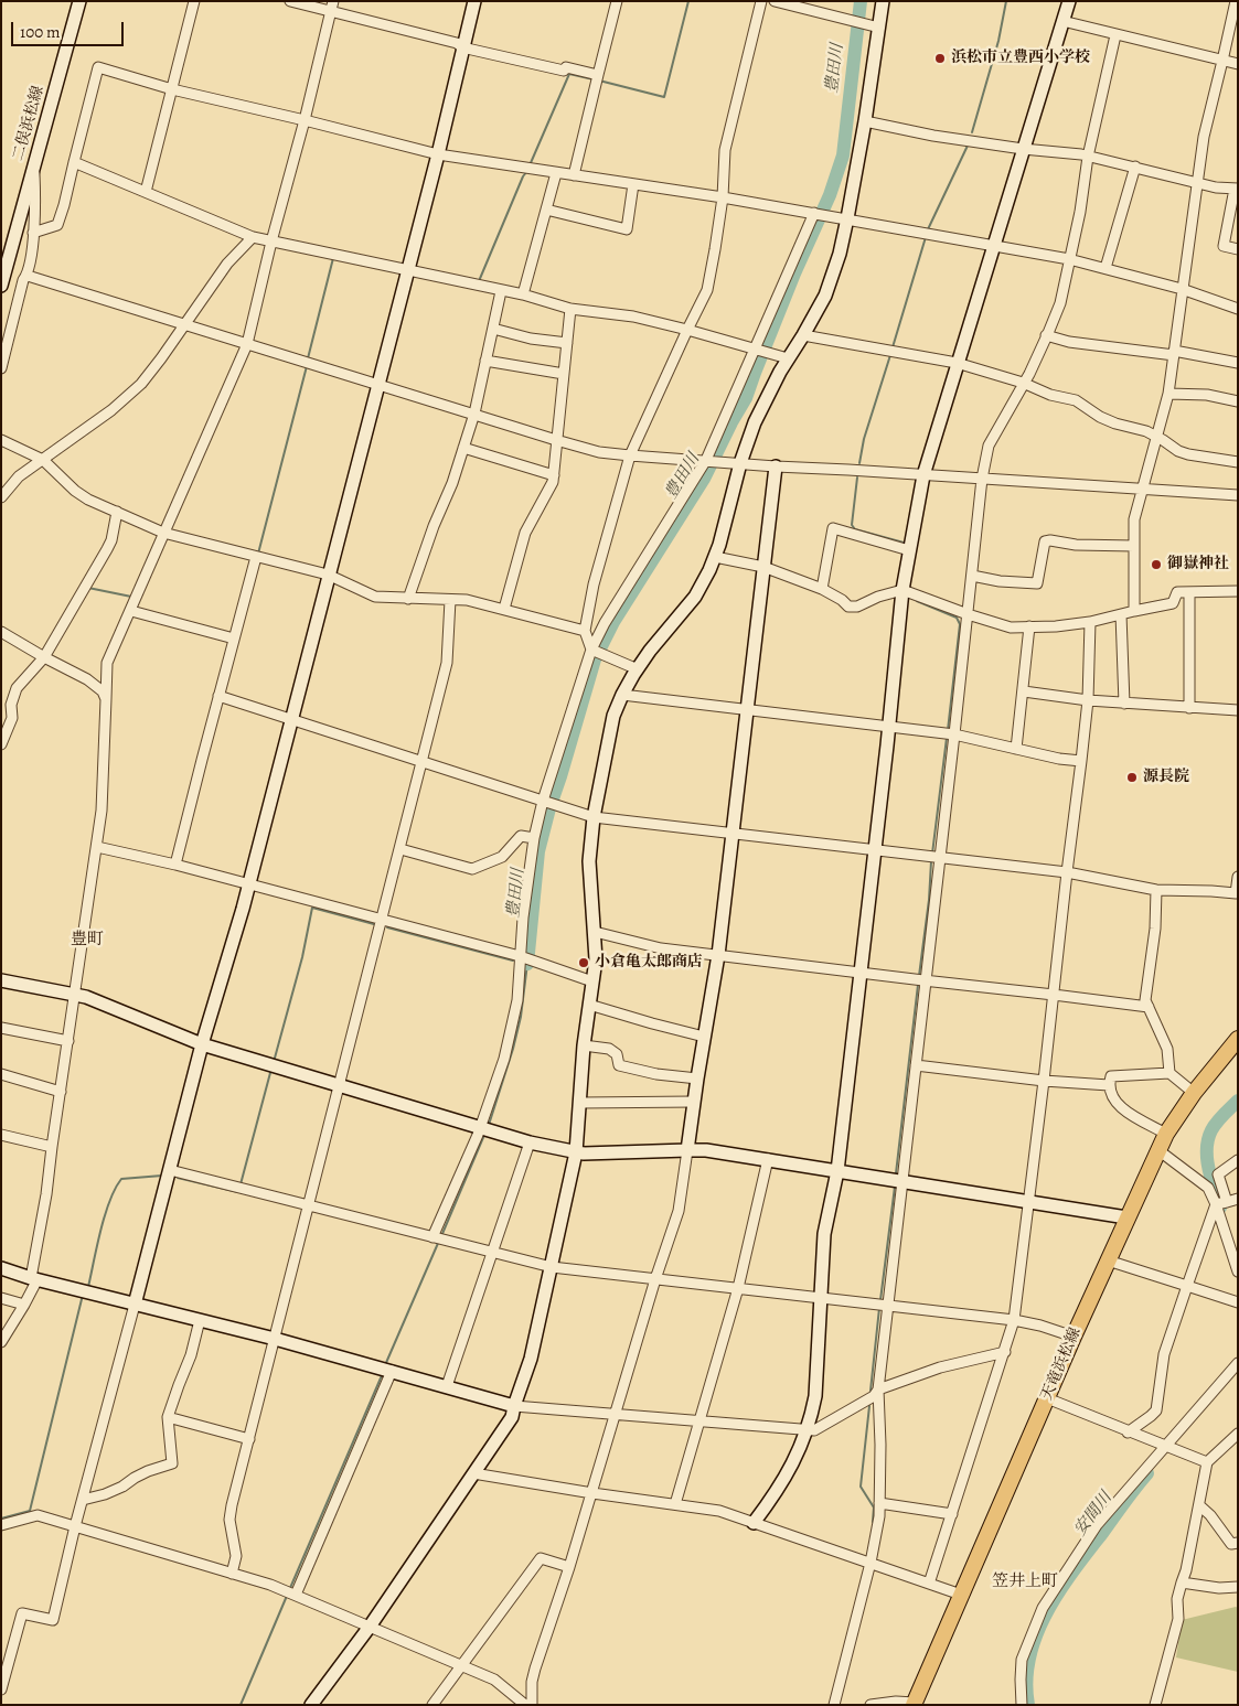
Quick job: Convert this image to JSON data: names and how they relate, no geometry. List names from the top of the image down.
{
  "streets": {
    "main road": ["天竜浜松線"],
    "street": ["二俣浜松線"]
  },
  "districts": ["豊町", "笠井上町"],
  "water": ["豊田川", "安間川"],
  "places": [
    "浜松市立豊西小学校",
    "御嶽神社",
    "源長院",
    "小倉亀太郎商店"
  ],
  "scale_bar": "100 m"
}
